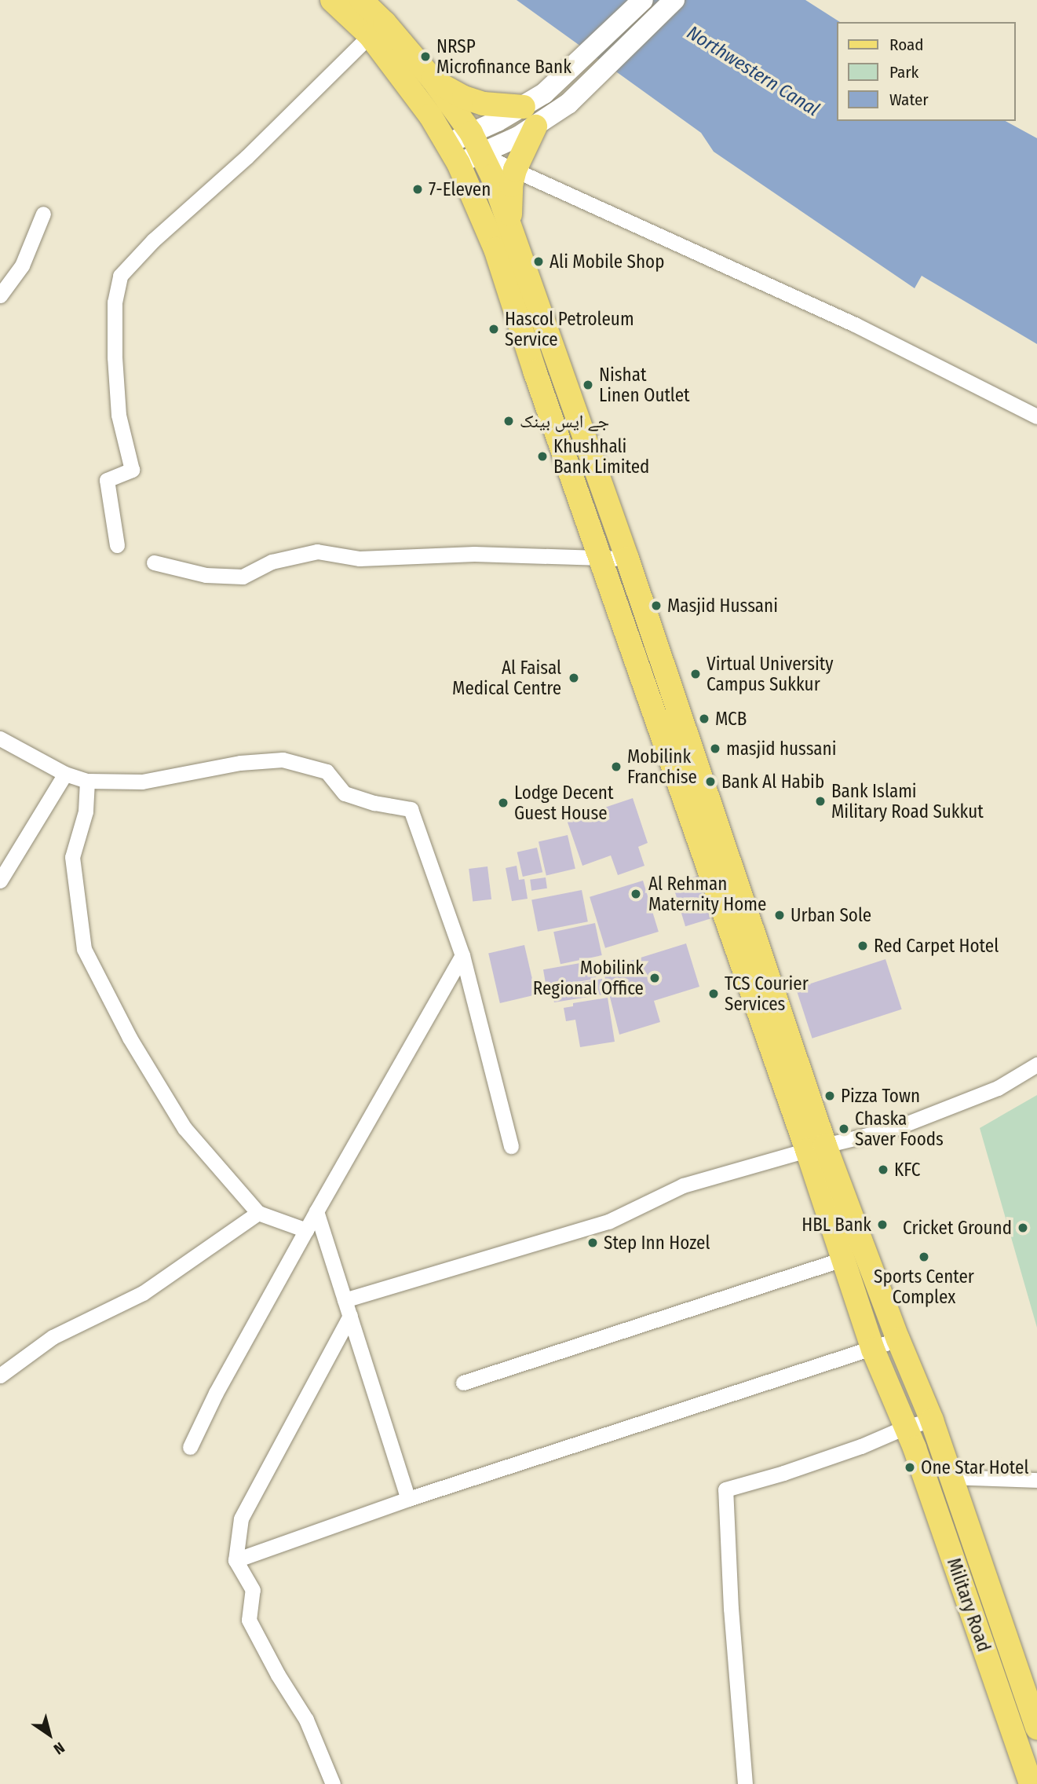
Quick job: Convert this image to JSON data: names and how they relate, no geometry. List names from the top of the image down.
{
  "streets": {
    "main road": ["Military Road"]
  },
  "water": ["Northwestern Canal"],
  "places": [
    "NRSP Microfinance Bank",
    "7-Eleven",
    "Ali Mobile Shop",
    "Hascol Petroleum Service",
    "Nishat Linen Outlet",
    "جے ایس بینک",
    "Khushhali Bank Limited",
    "Masjid Hussani",
    "Virtual University Campus Sukkur",
    "Al Faisal Medical Centre",
    "MCB",
    "masjid hussani",
    "Mobilink Franchise",
    "Bank Al Habib",
    "Bank Islami Military Road Sukkut",
    "Lodge Decent Guest House",
    "Al Rehman Maternity Home",
    "Urban Sole",
    "Red Carpet Hotel",
    "Mobilink Regional Office",
    "TCS Courier Services",
    "Pizza Town",
    "Chaska Saver Foods",
    "KFC",
    "HBL Bank",
    "Cricket Ground",
    "Step Inn Hozel",
    "Sports Center Complex",
    "One Star Hotel"
  ],
  "legend": ["Road", "Park", "Water"],
  "north": "bottom right"
}
